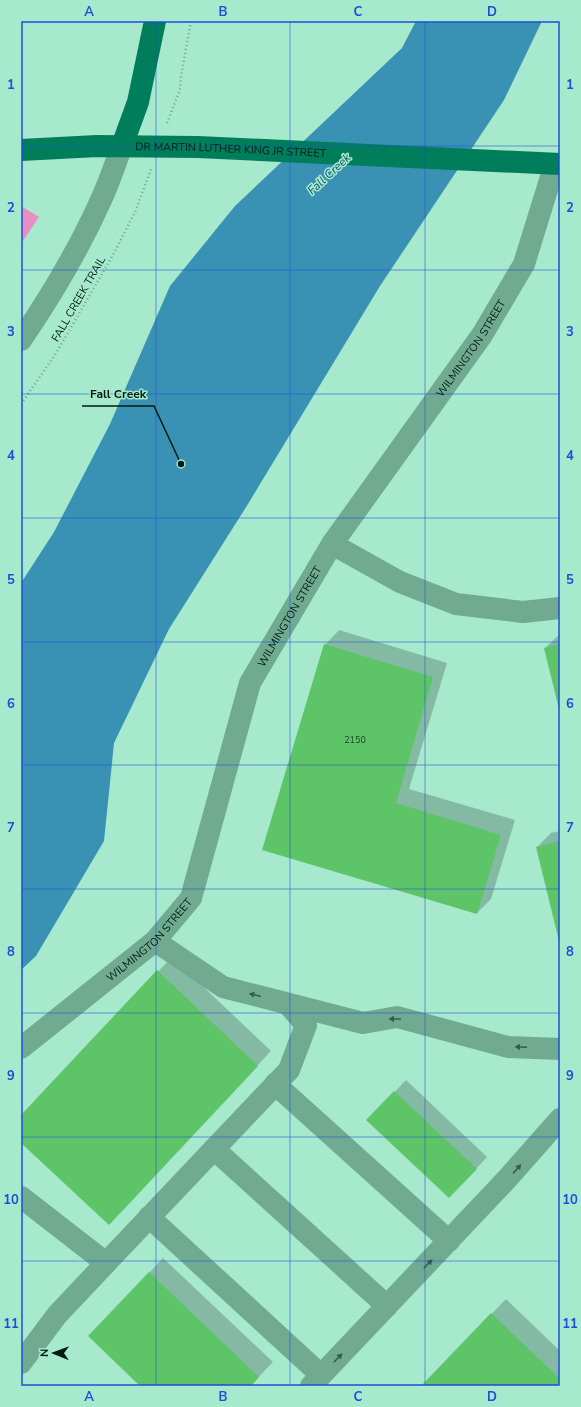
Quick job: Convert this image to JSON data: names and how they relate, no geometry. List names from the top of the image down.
{
  "streets": {
    "main road": ["DR MARTIN LUTHER KING JR STREET"],
    "street": ["WILMINGTON STREET"],
    "path": ["FALL CREEK TRAIL"]
  },
  "crossings": [
    ["DR MARTIN LUTHER KING JR STREET", "WILMINGTON STREET"]
  ],
  "water": ["Fall Creek"],
  "places": ["Fall Creek"],
  "house_numbers": ["2150"],
  "north": "left",
  "grid": {
    "columns": [
      "A",
      "B",
      "C",
      "D"
    ],
    "rows": [
      "1",
      "2",
      "3",
      "4",
      "5",
      "6",
      "7",
      "8",
      "9",
      "10",
      "11"
    ]
  }
}
